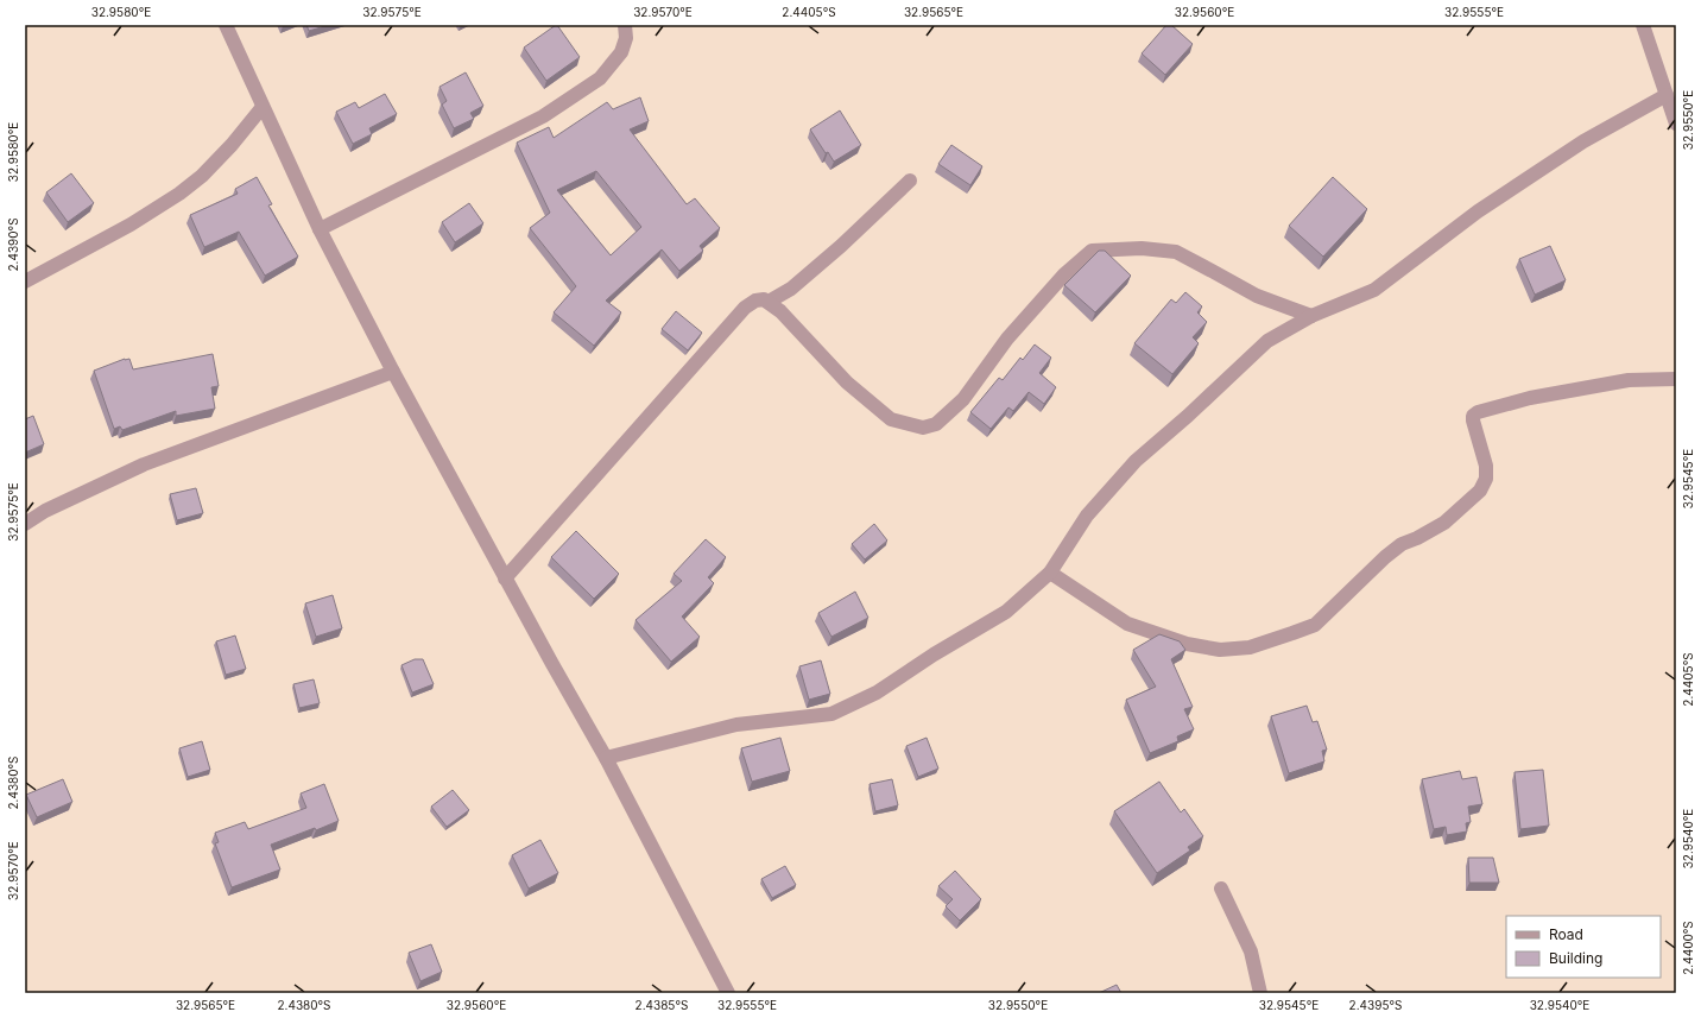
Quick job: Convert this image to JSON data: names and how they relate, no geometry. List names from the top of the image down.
{
  "legend": ["Road", "Building"],
  "coordinates": [
    "32.9580°E",
    "32.9575°E",
    "32.9570°E",
    "2.4405°S",
    "32.9565°E",
    "32.9560°E",
    "32.9555°E",
    "32.9550°E",
    "2.4390°S",
    "32.9545°E",
    "2.4380°S",
    "32.9540°E",
    "2.4400°S",
    "2.4385°S",
    "2.4395°S"
  ]
}
